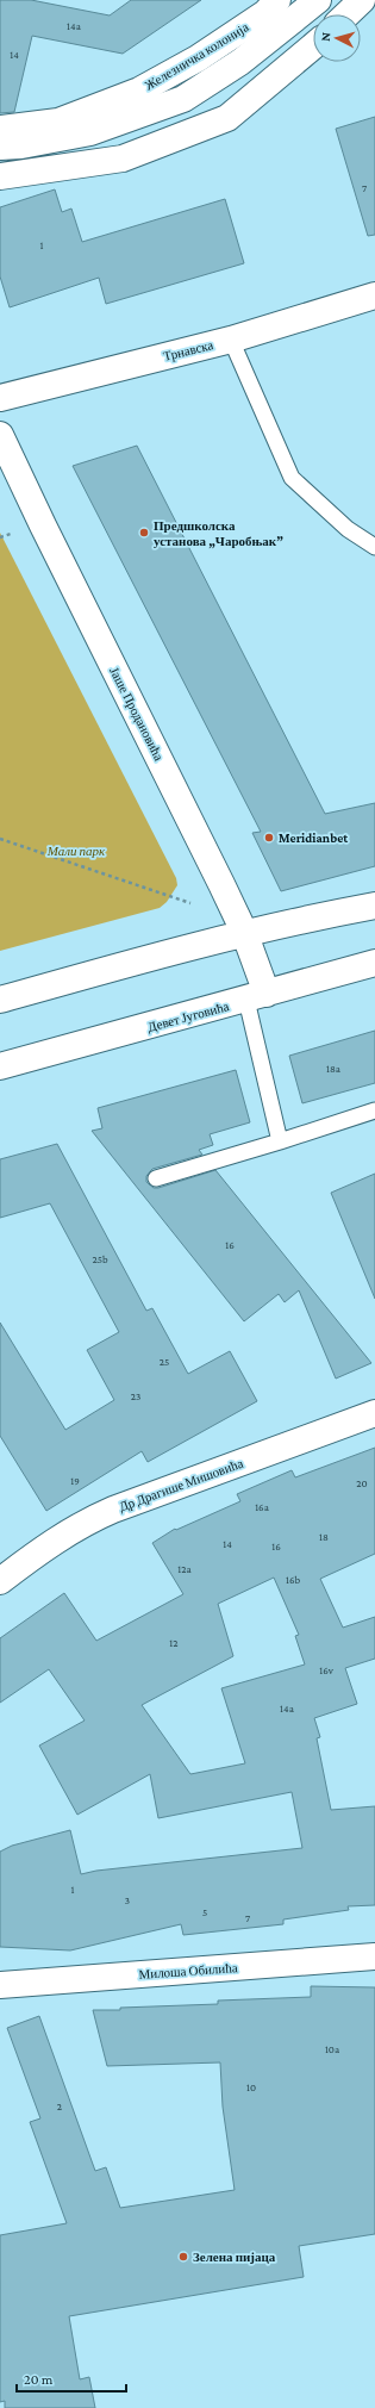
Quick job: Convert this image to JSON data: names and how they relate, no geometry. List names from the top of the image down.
{
  "streets": {
    "street": [
      "Железничка колонија",
      "Трнавска",
      "Јаше Продановића",
      "Девет Југовића",
      "Др Драгише Мишовића",
      "Милоша Обилића"
    ]
  },
  "crossings": [
    ["Јаше Продановића", "Девет Југовића"]
  ],
  "parks": ["Мали парк"],
  "places": ["Предшколска установа „Чаробњак”", "Meridianbet", "Зелена пијаца"],
  "house_numbers": [
    "14a",
    "14",
    "7",
    "1",
    "18a",
    "16",
    "25b",
    "25",
    "23",
    "19",
    "20",
    "16a",
    "18",
    "14",
    "16",
    "12a",
    "16b",
    "12",
    "16v",
    "14a",
    "1",
    "3",
    "5",
    "7",
    "10a",
    "10",
    "2"
  ],
  "scale_bar": "20 m",
  "north": "left"
}
